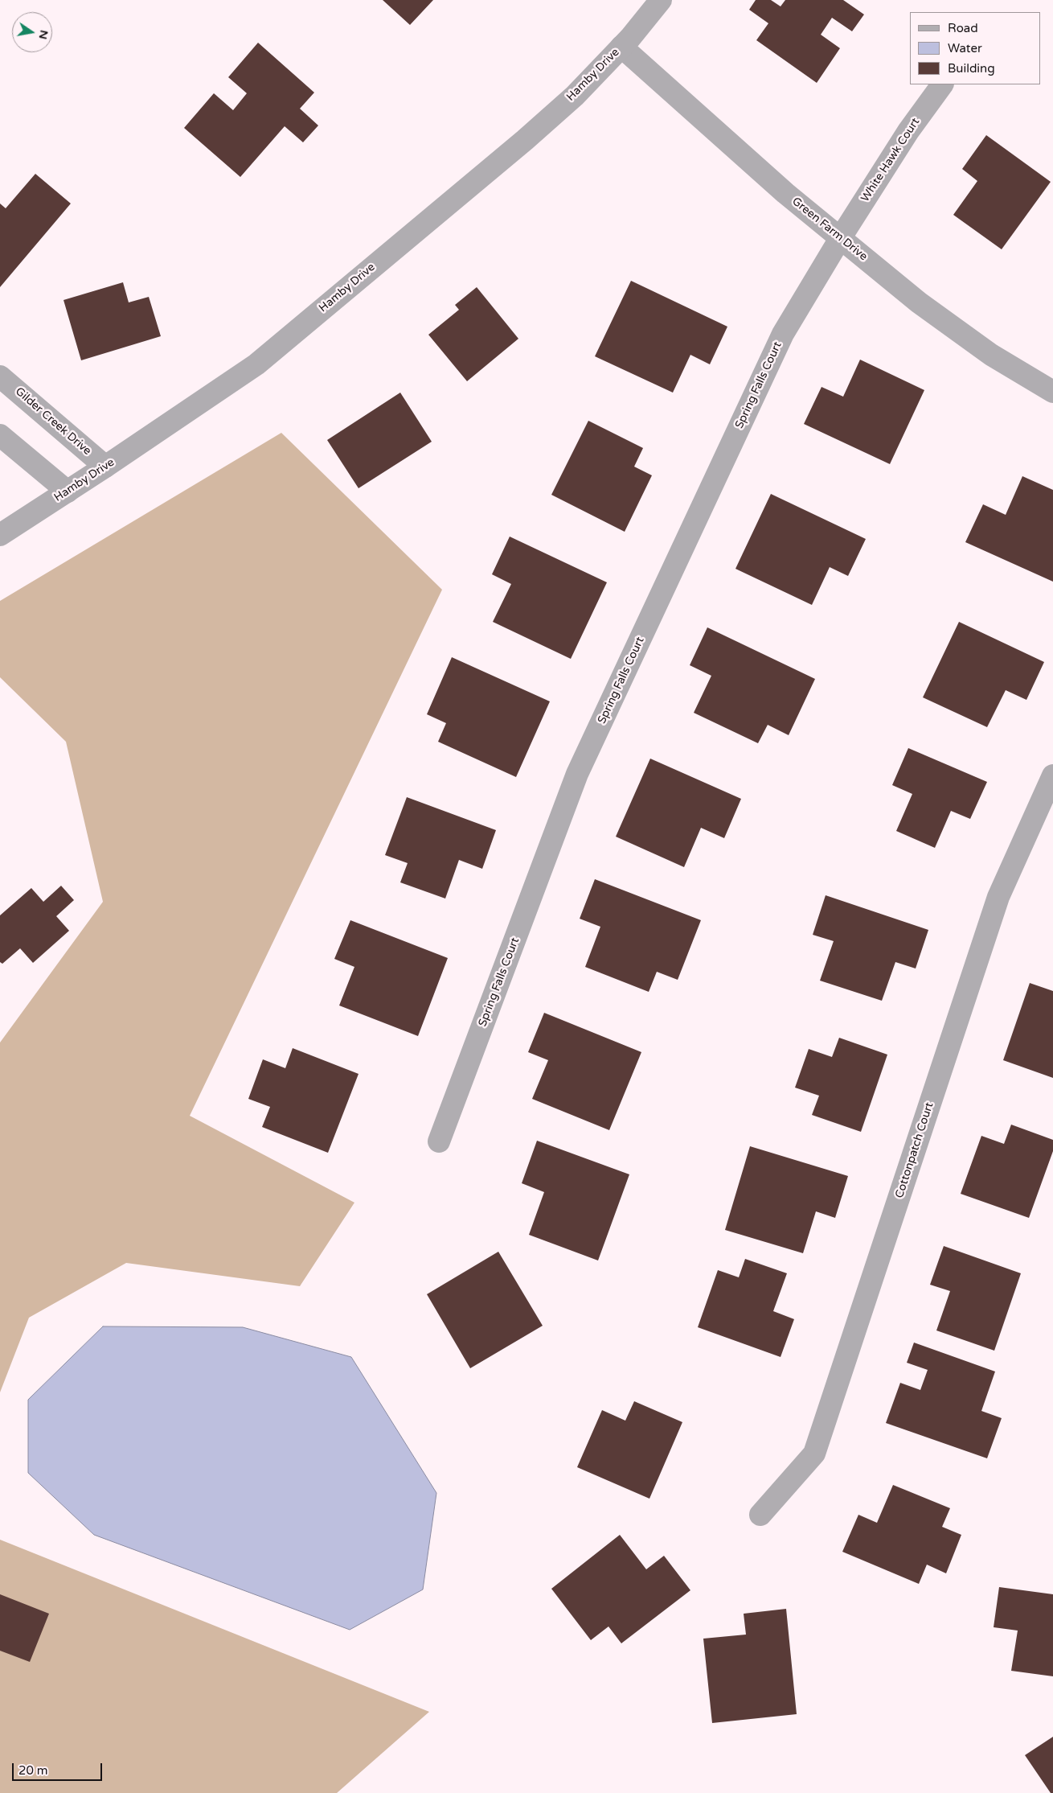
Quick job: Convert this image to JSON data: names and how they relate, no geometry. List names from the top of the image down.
{
  "streets": {
    "street": [
      "Hamby Drive",
      "White Hawk Court",
      "Green Farm Drive",
      "Spring Falls Court",
      "Gilder Creek Drive",
      "Cottonpatch Court"
    ]
  },
  "crossings": [
    ["Hamby Drive", "Green Farm Drive"],
    ["Hamby Drive", "Gilder Creek Drive"],
    ["White Hawk Court", "Green Farm Drive"],
    ["White Hawk Court", "Spring Falls Court"],
    ["Green Farm Drive", "Spring Falls Court"]
  ],
  "legend": ["Road", "Water", "Building"],
  "scale_bar": "20 m",
  "north": "right"
}
